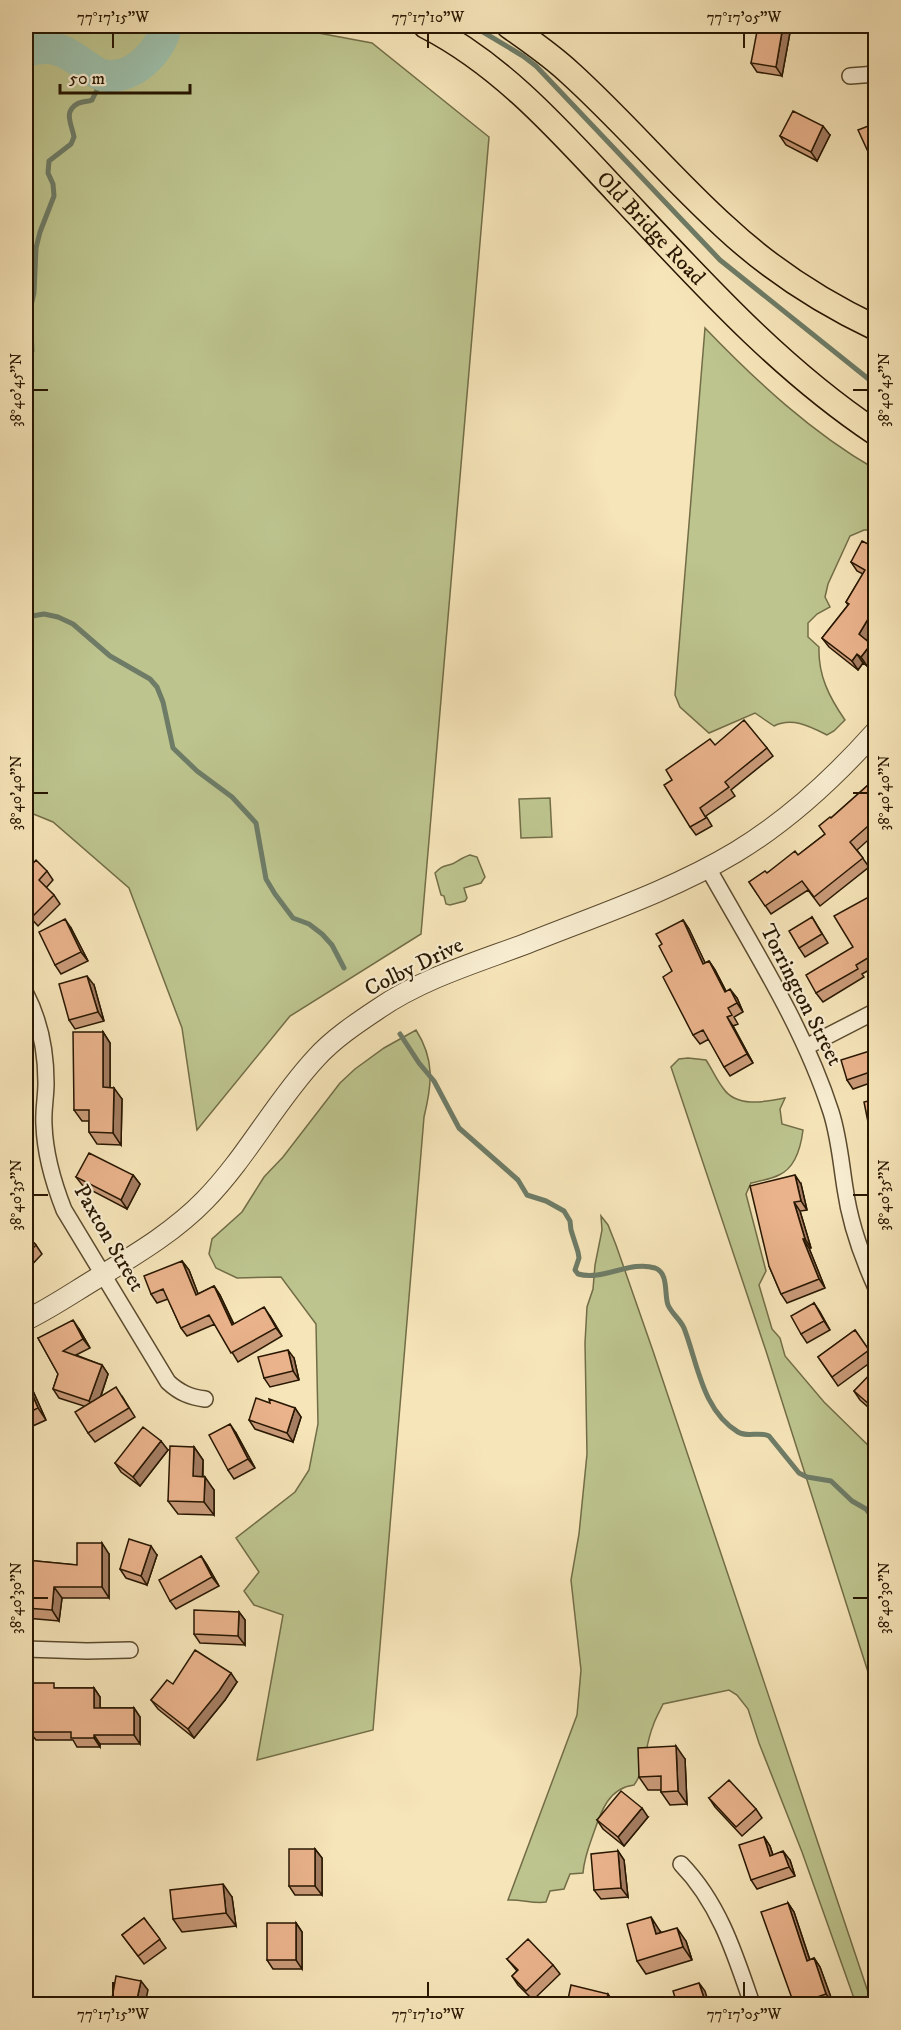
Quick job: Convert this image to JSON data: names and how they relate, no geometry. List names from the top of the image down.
{
  "streets": {
    "main road": ["Old Bridge Road"],
    "street": ["Colby Drive", "Torrington Street", "Paxton Street"]
  },
  "crossings": [
    ["Colby Drive", "Torrington Street"],
    ["Colby Drive", "Paxton Street"]
  ],
  "scale_bar": "50 m",
  "coordinates": [
    "77°17'15\"W",
    "77°17'10\"W",
    "77°17'05\"W",
    "38°40'45\"N",
    "38°40'40\"N",
    "38°40'35\"N",
    "38°40'30\"N"
  ]
}
